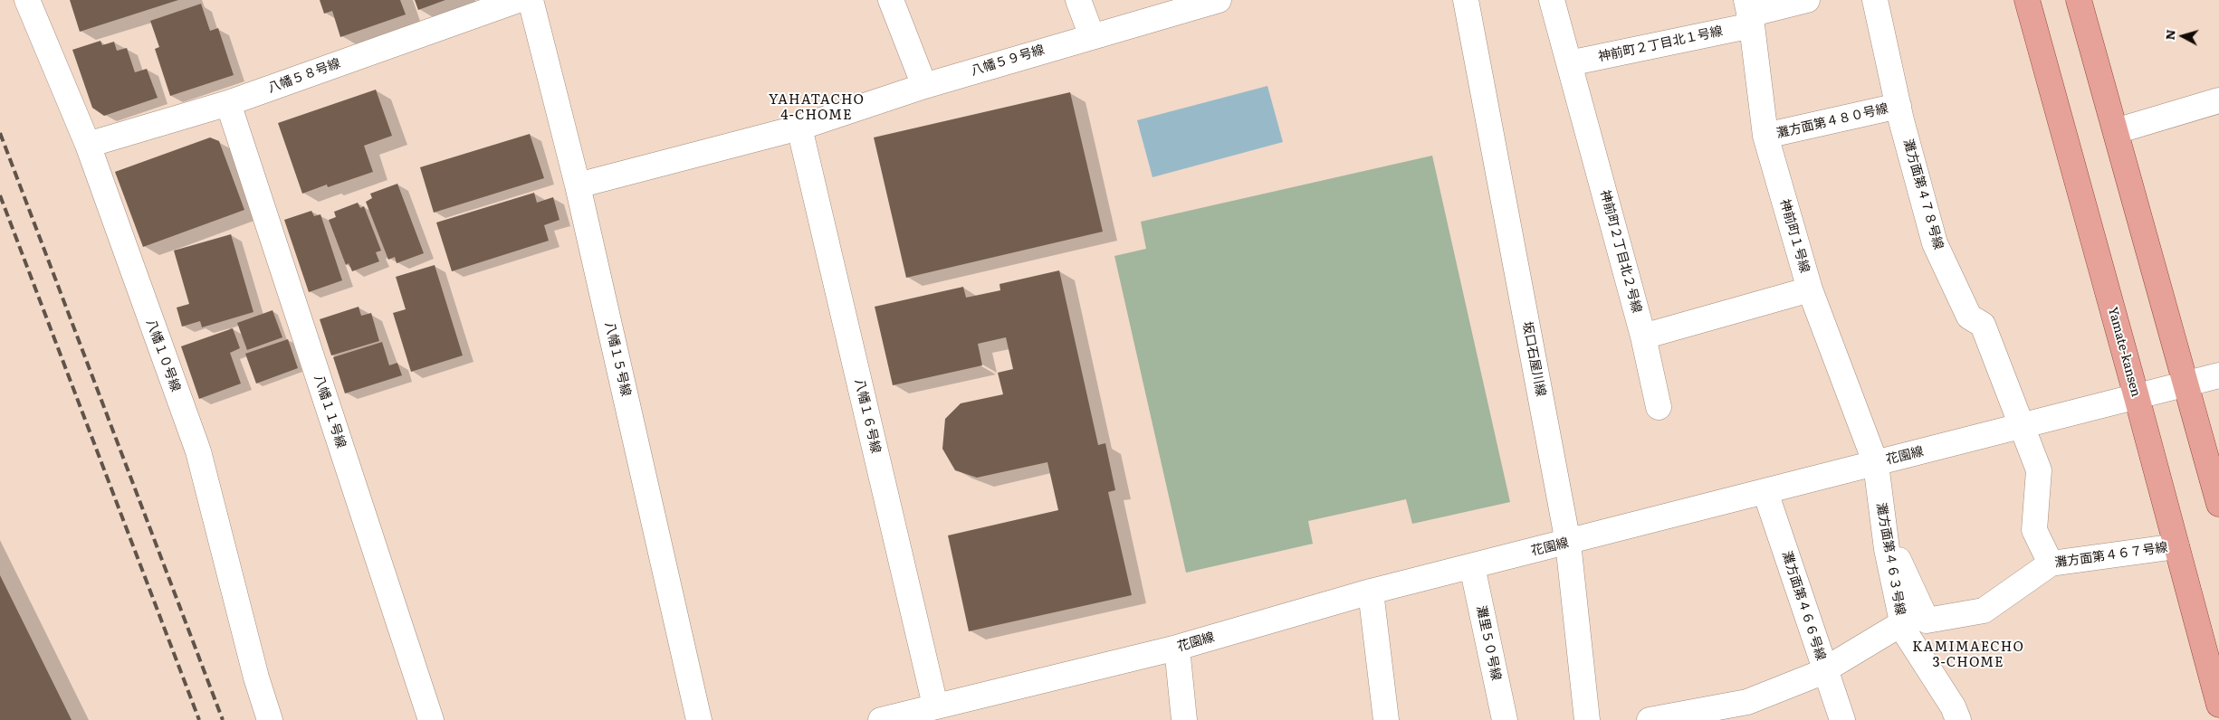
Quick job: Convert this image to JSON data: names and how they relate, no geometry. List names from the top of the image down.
{
  "streets": {
    "main road": ["Yamate-kansen"],
    "street": [
      "神前町２丁目北１号線",
      "八幡５９号線",
      "八幡５８号線",
      "灘方面第４８０号線",
      "灘方面第４７８号線",
      "神前町１号線",
      "神前町２丁目北２号線",
      "八幡１０号線",
      "八幡１５号線",
      "坂口石屋川線",
      "八幡１１号線",
      "八幡１６号線",
      "花園線",
      "灘方面第４６７号線",
      "灘方面第４６３号線",
      "灘方面第４６６号線",
      "灘里５０号線"
    ]
  },
  "crossings": [
    ["神前町２丁目北１号線", "神前町１号線"],
    ["神前町２丁目北１号線", "神前町２丁目北２号線"],
    ["八幡５９号線", "八幡１５号線"],
    ["八幡５９号線", "八幡１６号線"],
    ["八幡５８号線", "八幡１０号線"],
    ["八幡５８号線", "八幡１１号線"],
    ["灘方面第４８０号線", "灘方面第４７８号線"],
    ["灘方面第４８０号線", "神前町１号線"],
    ["灘方面第４７８号線", "花園線"],
    ["灘方面第４７８号線", "灘方面第４６７号線"],
    ["神前町１号線", "花園線"],
    ["神前町１号線", "灘方面第４６３号線"],
    ["Yamate-kansen", "花園線"],
    ["Yamate-kansen", "灘方面第４６７号線"],
    ["坂口石屋川線", "花園線"],
    ["八幡１６号線", "花園線"],
    ["花園線", "灘方面第４６３号線"],
    ["花園線", "灘方面第４６６号線"],
    ["花園線", "灘里５０号線"],
    ["灘方面第４６７号線", "灘方面第４６３号線"]
  ],
  "districts": ["YAHATACHO 4-CHOME", "KAMIMAECHO 3-CHOME"],
  "north": "left"
}
